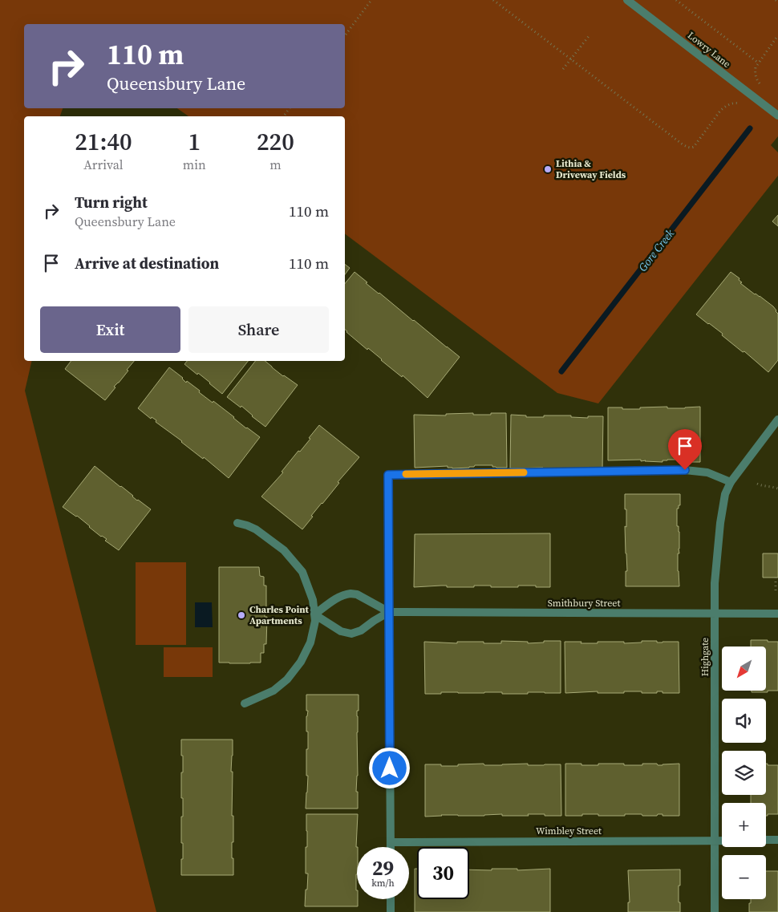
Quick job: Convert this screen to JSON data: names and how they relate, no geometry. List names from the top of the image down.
{
  "streets": {
    "street": [
      "Lowry Lane",
      "Smithbury Street",
      "Highgate",
      "Wimbley Street"
    ]
  },
  "crossings": [
    ["Smithbury Street", "Highgate"],
    ["Highgate", "Wimbley Street"]
  ],
  "water": ["Gore Creek"],
  "places": ["Lithia & Driveway Fields", "Charles Point Apartments"],
  "north": "bottom left",
  "page": {
    "turn": ["110 m", "Queensbury Lane"],
    "eta": [
      "21:40",
      "Arrival",
      "1",
      "min",
      "220",
      "m"
    ],
    "list": [
      {
        "name": "Turn right",
        "note": "Queensbury Lane",
        "value": "110 m"
      },
      {
        "name": "Arrive at destination",
        "value": "110 m"
      }
    ],
    "buttons": ["Exit", "Share"],
    "map_buttons": ["+", "−"],
    "speed": "29 km/h",
    "limit": "30"
  }
}
